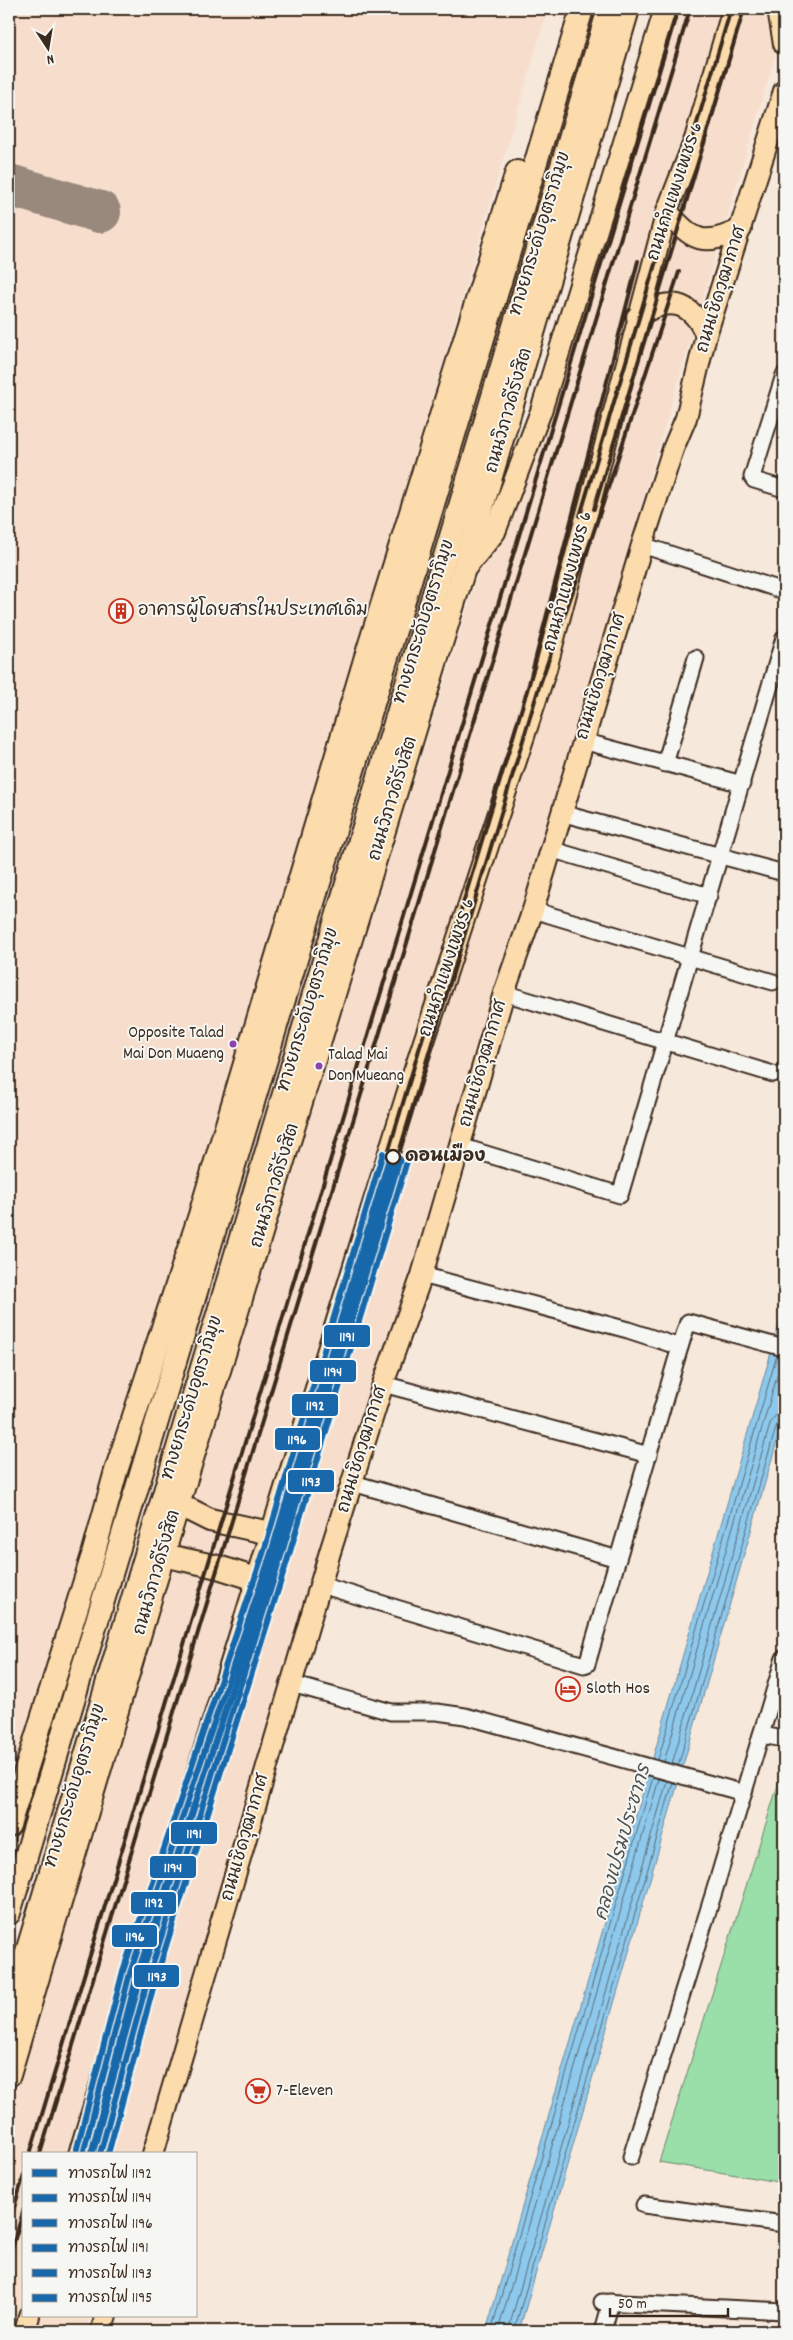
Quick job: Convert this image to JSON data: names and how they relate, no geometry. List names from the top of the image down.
{
  "streets": {
    "highway": ["ทางยกระดับอุตราภิมุข", "ถนนวิภาวดีรังสิต"],
    "main road": ["ถนนกำแพงเพชร 6", "ถนนเชิดวุฒากาศ"]
  },
  "water": ["คลองเปรมประชากร"],
  "places": {
    "building": ["อาคารผู้โดยสารในประเทศเดิม"],
    "other": ["Opposite Talad Mai Don Muaeng", "Talad Mai Don Mueang", "ดอนเมือง"],
    "hotel": ["Sloth Hos"],
    "supermarket": ["7-Eleven"]
  },
  "lines": [
    "rail line 1196",
    "rail line 1192",
    "rail line 1194",
    "rail line 1195",
    "rail line 1191",
    "rail line 1193"
  ],
  "legend": [
    "ทางรถไฟ 1192",
    "ทางรถไฟ 1194",
    "ทางรถไฟ 1196",
    "ทางรถไฟ 1191",
    "ทางรถไฟ 1193",
    "ทางรถไฟ 1195"
  ],
  "scale_bar": "50 m",
  "north": "bottom"
}
